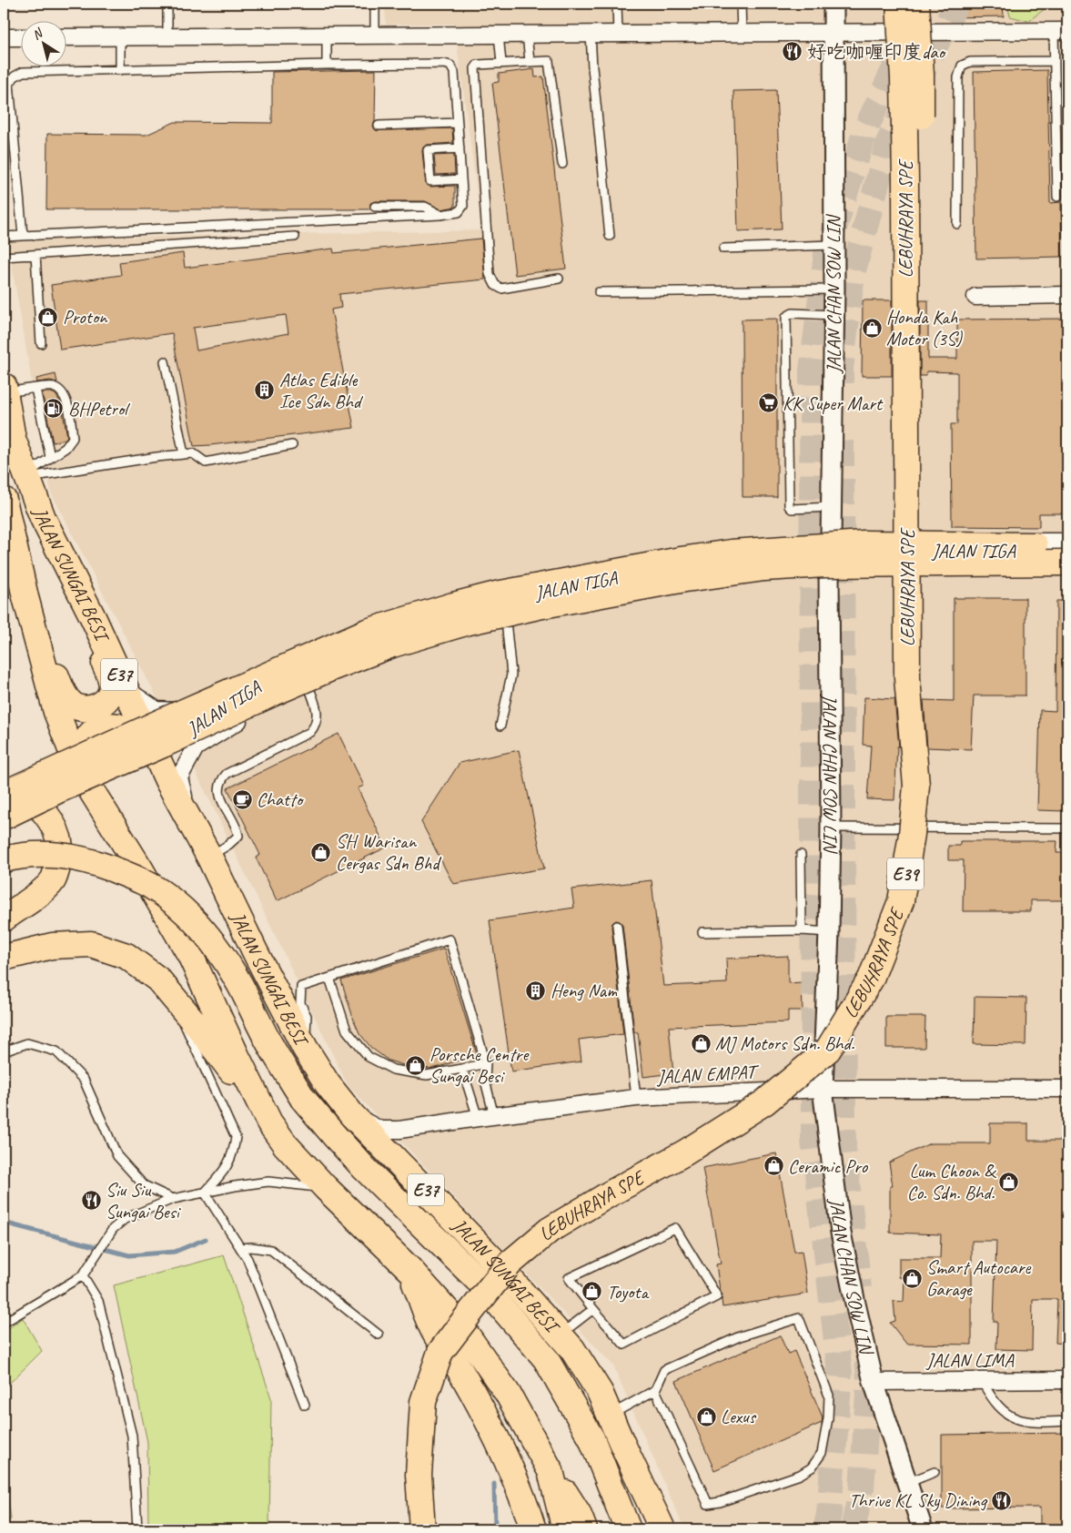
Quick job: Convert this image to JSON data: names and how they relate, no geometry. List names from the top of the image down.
{
  "streets": {
    "main road": [
      "LEBUHRAYA SPE",
      "JALAN SUNGAI BESI",
      "E37",
      "E39"
    ],
    "street": [
      "JALAN CHAN SOW LIN",
      "JALAN TIGA",
      "JALAN EMPAT",
      "JALAN LIMA"
    ]
  },
  "crossings": [
    ["JALAN CHAN SOW LIN", "JALAN TIGA"],
    ["JALAN CHAN SOW LIN", "JALAN EMPAT"],
    ["JALAN CHAN SOW LIN", "JALAN LIMA"],
    ["JALAN TIGA", "JALAN SUNGAI BESI"],
    ["JALAN SUNGAI BESI", "E37"],
    ["JALAN SUNGAI BESI", "JALAN EMPAT"]
  ],
  "places": {
    "restaurant": ["好吃咖喱印度dao", "Siu Siu Sungai Besi", "Thrive KL Sky Dining"],
    "shop": [
      "Proton",
      "Honda Kah Motor (3S)",
      "SH Warisan Cergas Sdn Bhd",
      "MJ Motors Sdn. Bhd.",
      "Porsche Centre Sungai Besi",
      "Ceramic Pro",
      "Lum Choon & Co. Sdn. Bhd.",
      "Smart Autocare Garage",
      "Toyota",
      "Lexus"
    ],
    "building": ["Atlas Edible Ice Sdn Bhd", "Heng Nam"],
    "supermarket": ["KK Super Mart"],
    "fuel station": ["BHPetrol"],
    "cafe": ["Chatto"]
  },
  "north": "top left"
}
